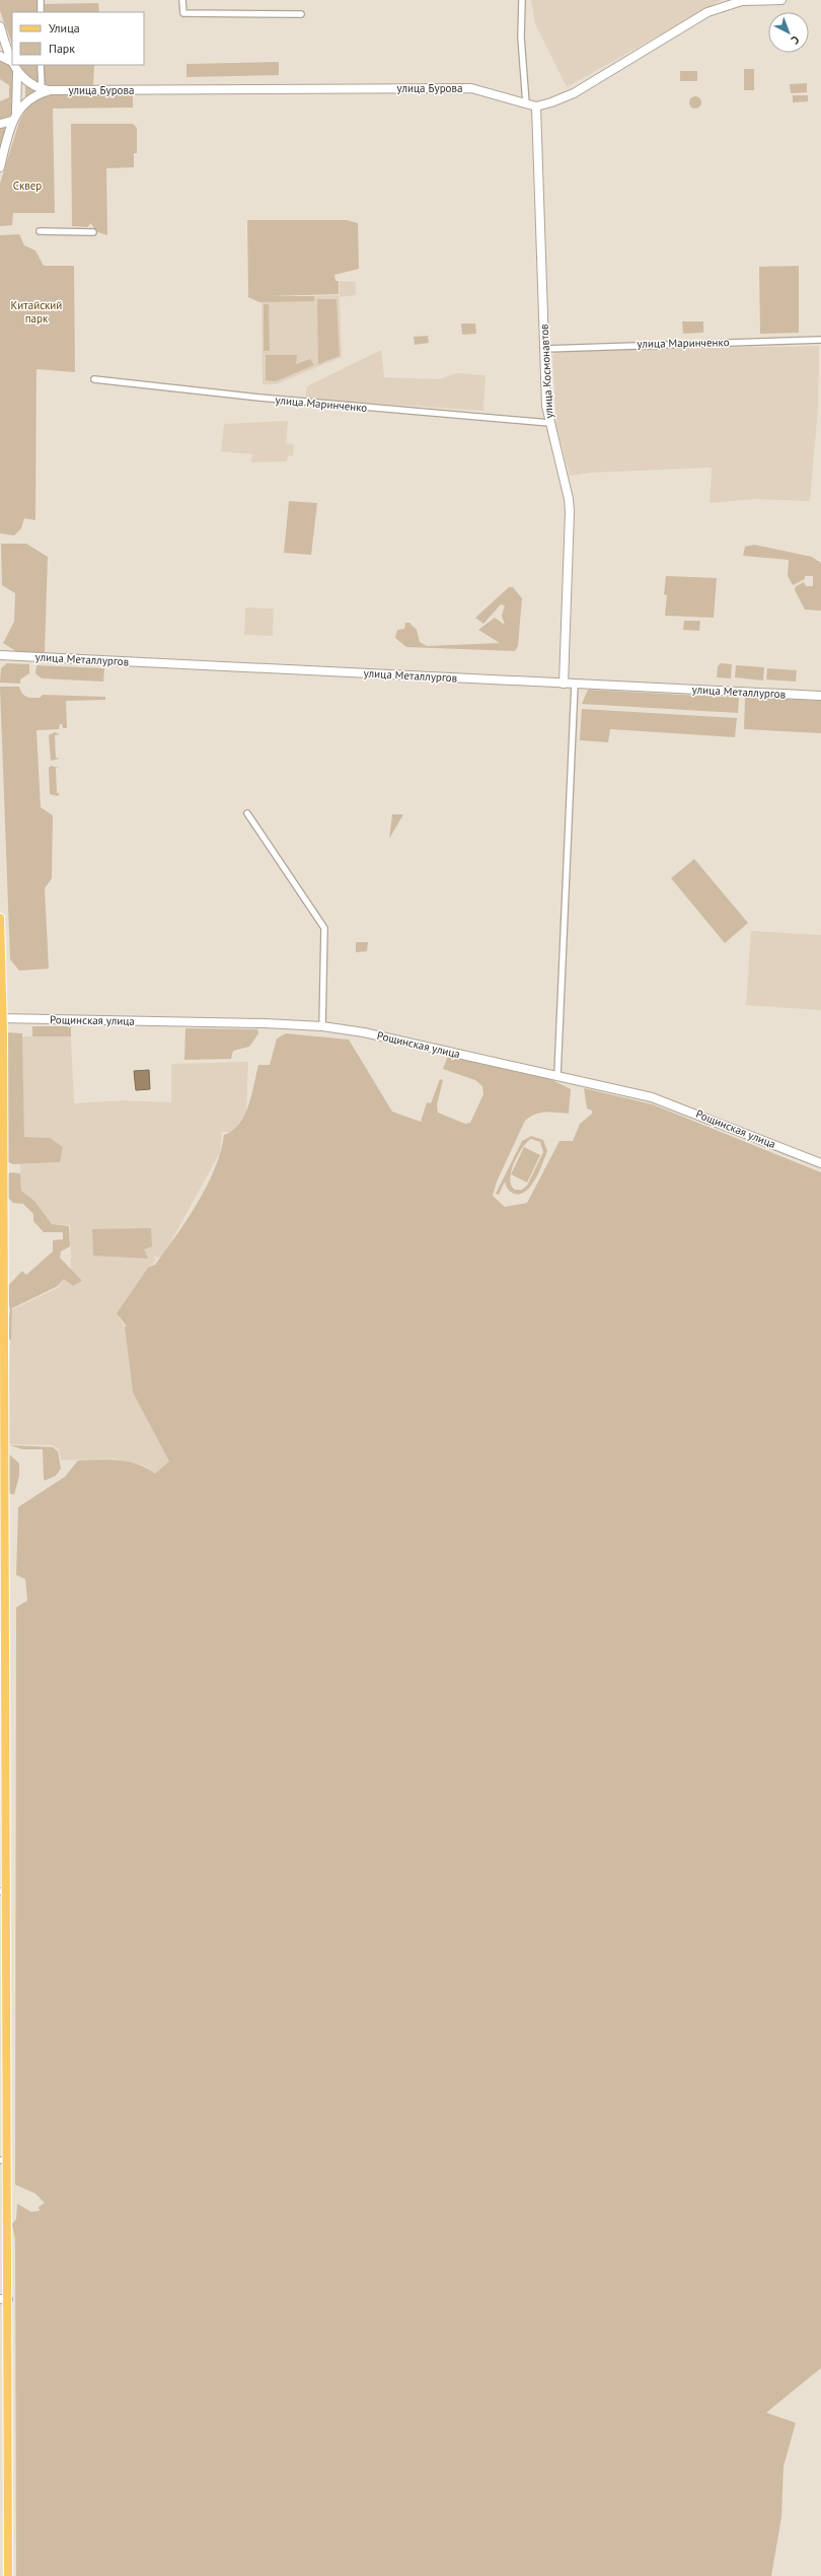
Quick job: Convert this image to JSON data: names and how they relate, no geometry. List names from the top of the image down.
{
  "streets": {
    "main road": [
      "улица Бурова",
      "улица Космонавтов",
      "улица Металлургов",
      "Рощинская улица"
    ],
    "street": ["улица Маринченко"]
  },
  "crossings": [
    ["улица Бурова", "улица Космонавтов"],
    ["улица Маринченко", "улица Космонавтов"],
    ["улица Космонавтов", "улица Металлургов"]
  ],
  "parks": ["Сквер", "Китайский парк"],
  "legend": ["Улица", "Парк"],
  "north": "bottom right"
}
